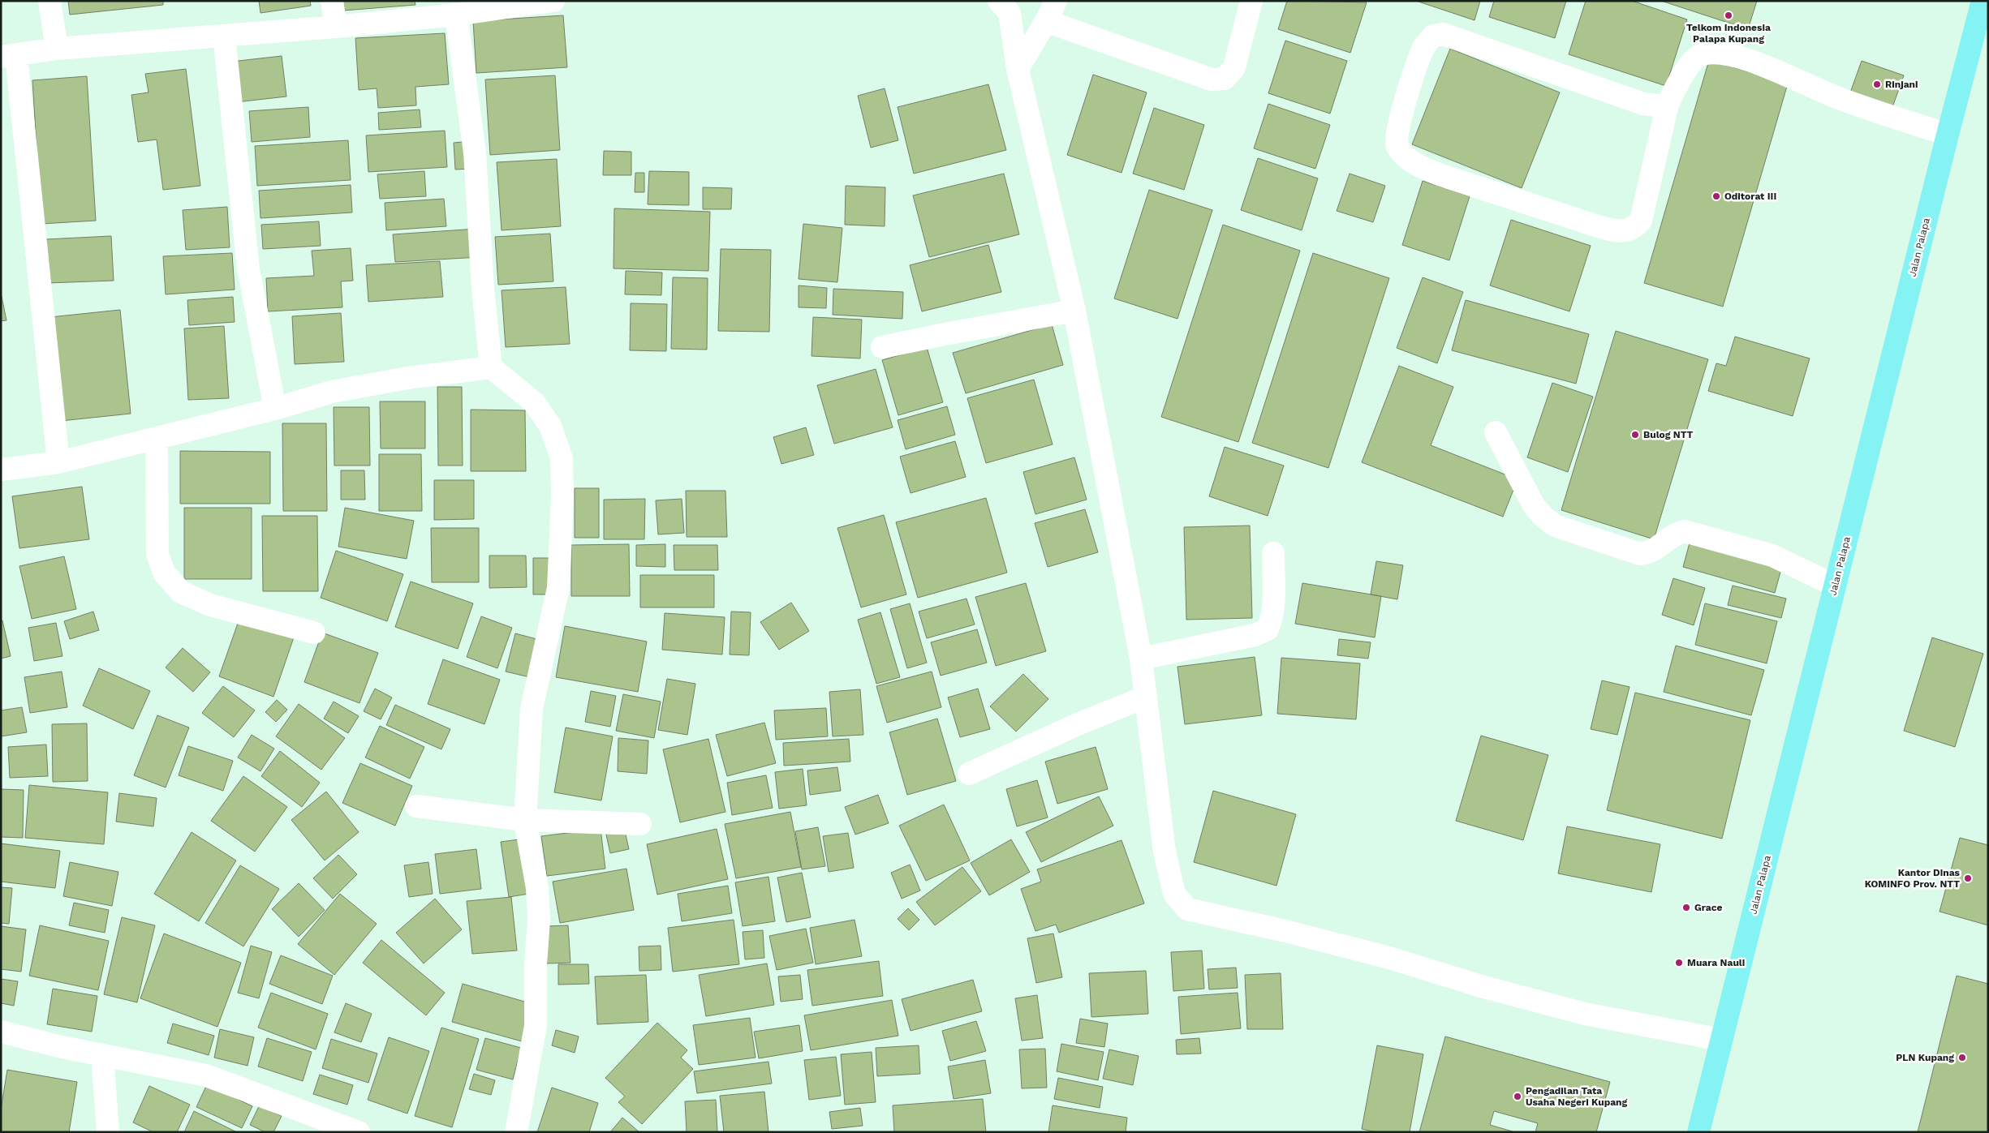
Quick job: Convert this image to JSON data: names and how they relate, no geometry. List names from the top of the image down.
{
  "streets": {
    "main road": ["Jalan Palapa"]
  },
  "places": [
    "Telkom Indonesia Palapa Kupang",
    "Rinjani",
    "Oditorat III",
    "Bulog NTT",
    "Kantor Dinas KOMINFO Prov. NTT",
    "Grace",
    "Muara Nauli",
    "PLN Kupang",
    "Pengadilan Tata Usaha Negeri Kupang"
  ]
}
